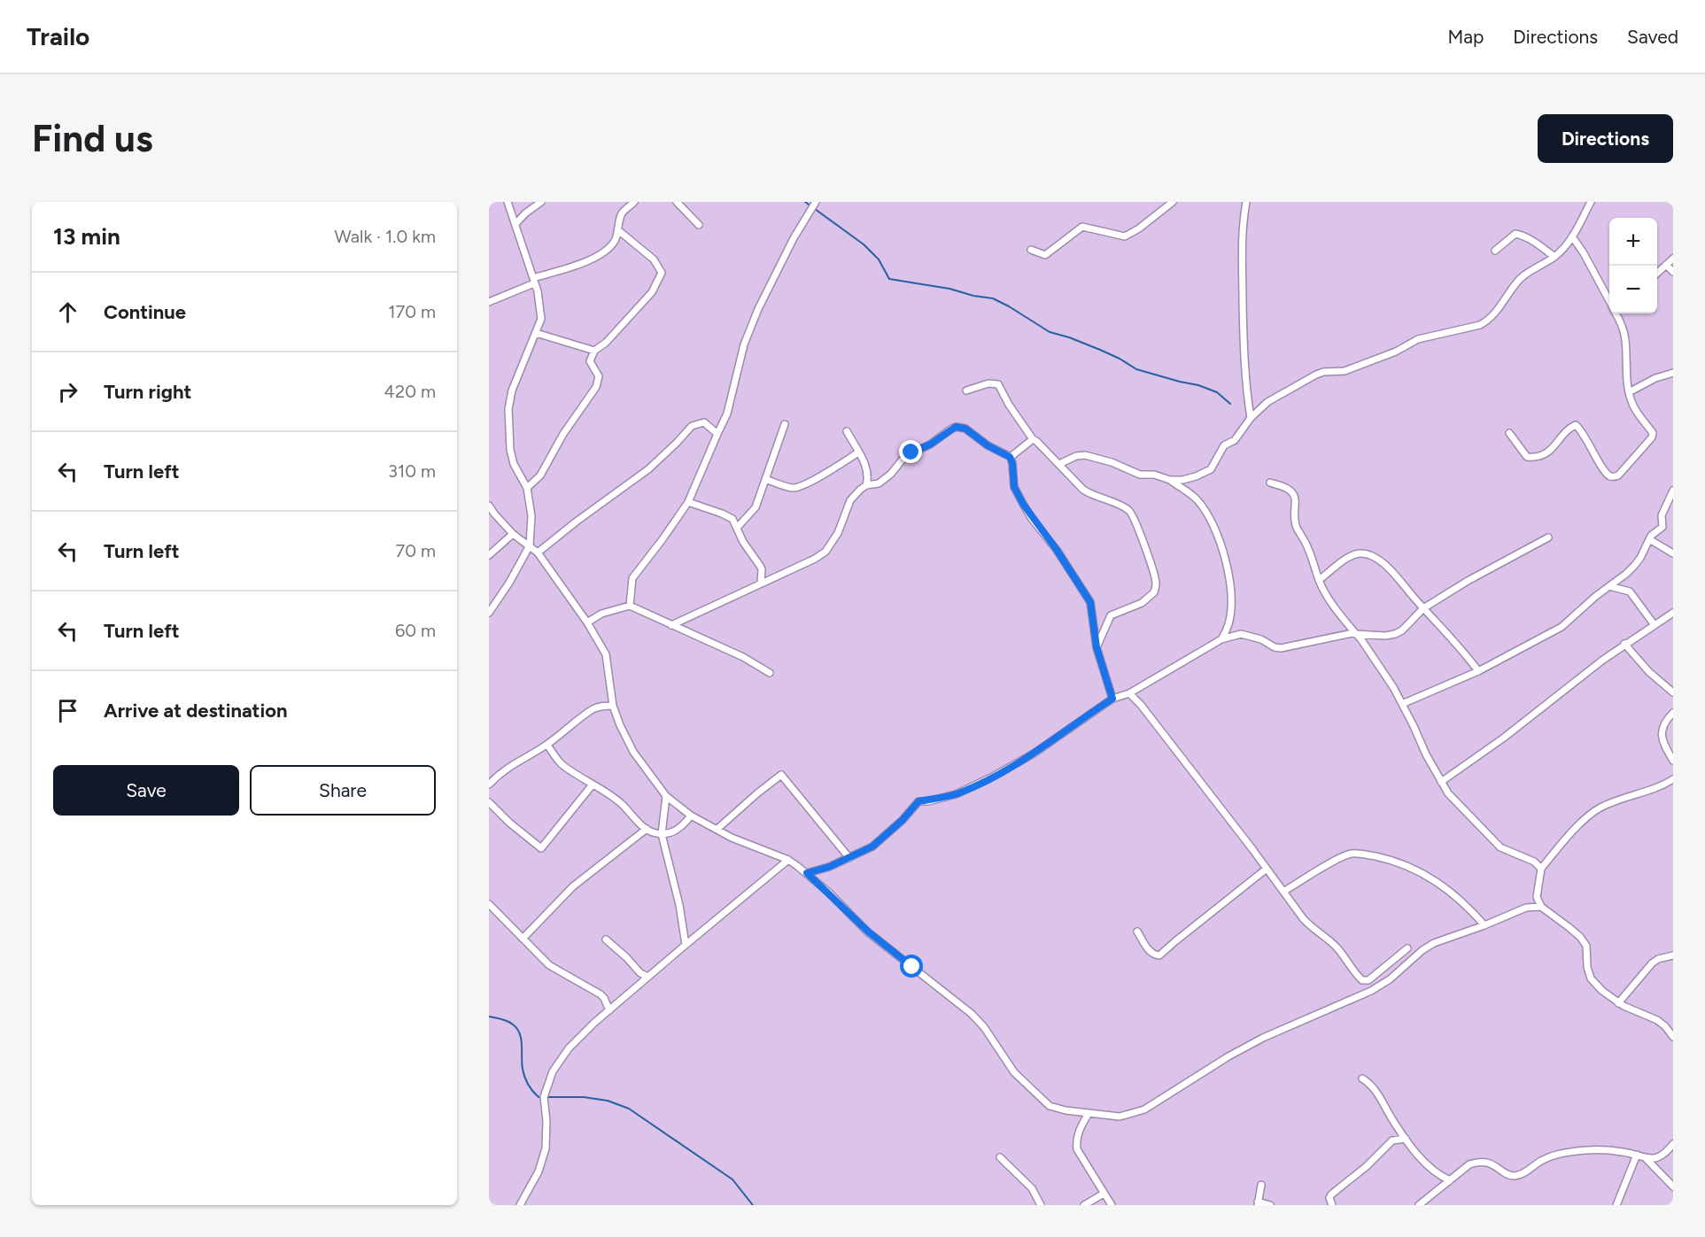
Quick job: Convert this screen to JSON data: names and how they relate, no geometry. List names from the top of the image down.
{
  "page": {
    "header": "Trailo",
    "nav": ["Map", "Directions", "Saved"],
    "buttons": [
      "Directions",
      ["Save", "Share"]
    ],
    "title": "Find us",
    "heading": ["13 min", "Walk · 1.0 km"],
    "map_buttons": ["+", "−"],
    "list": [
      ["Continue", "170 m"],
      ["Turn right", "420 m"],
      ["Turn left", "310 m"],
      ["Turn left", "70 m"],
      ["Turn left", "60 m"],
      "Arrive at destination"
    ]
  }
}
